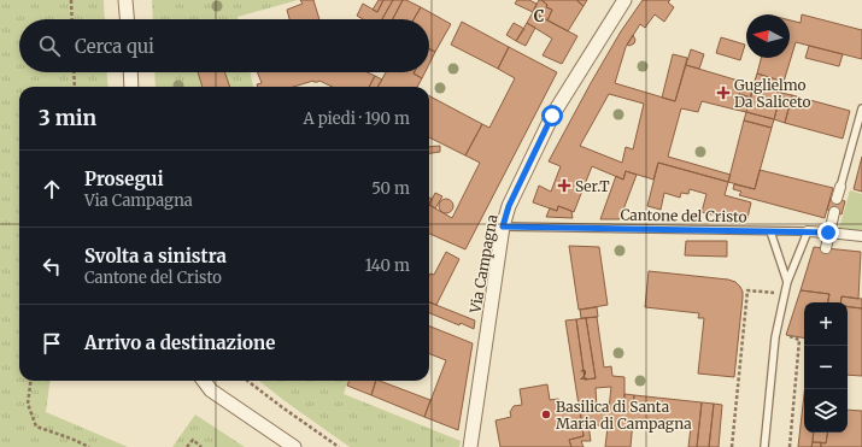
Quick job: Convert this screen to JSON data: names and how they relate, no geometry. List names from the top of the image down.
{
  "streets": {
    "street": ["Cantone del Cristo", "Via Campagna"]
  },
  "crossings": [
    ["Cantone del Cristo", "Via Campagna"]
  ],
  "places": {
    "health": ["Guglielmo Da Saliceto", "Ser.T"],
    "other": ["Basilica di Santa Maria di Campagna"]
  },
  "house_numbers": ["2"],
  "north": "left",
  "page": {
    "search": "Cerca qui",
    "heading": ["3 min", "A piedi · 190 m"],
    "list": [
      ["Prosegui", "Via Campagna", "50 m"],
      ["Svolta a sinistra", "Cantone del Cristo", "140 m"],
      "Arrivo a destinazione"
    ],
    "map_buttons": ["+", "−"]
  },
  "grid": {
    "columns": ["C"]
  }
}
